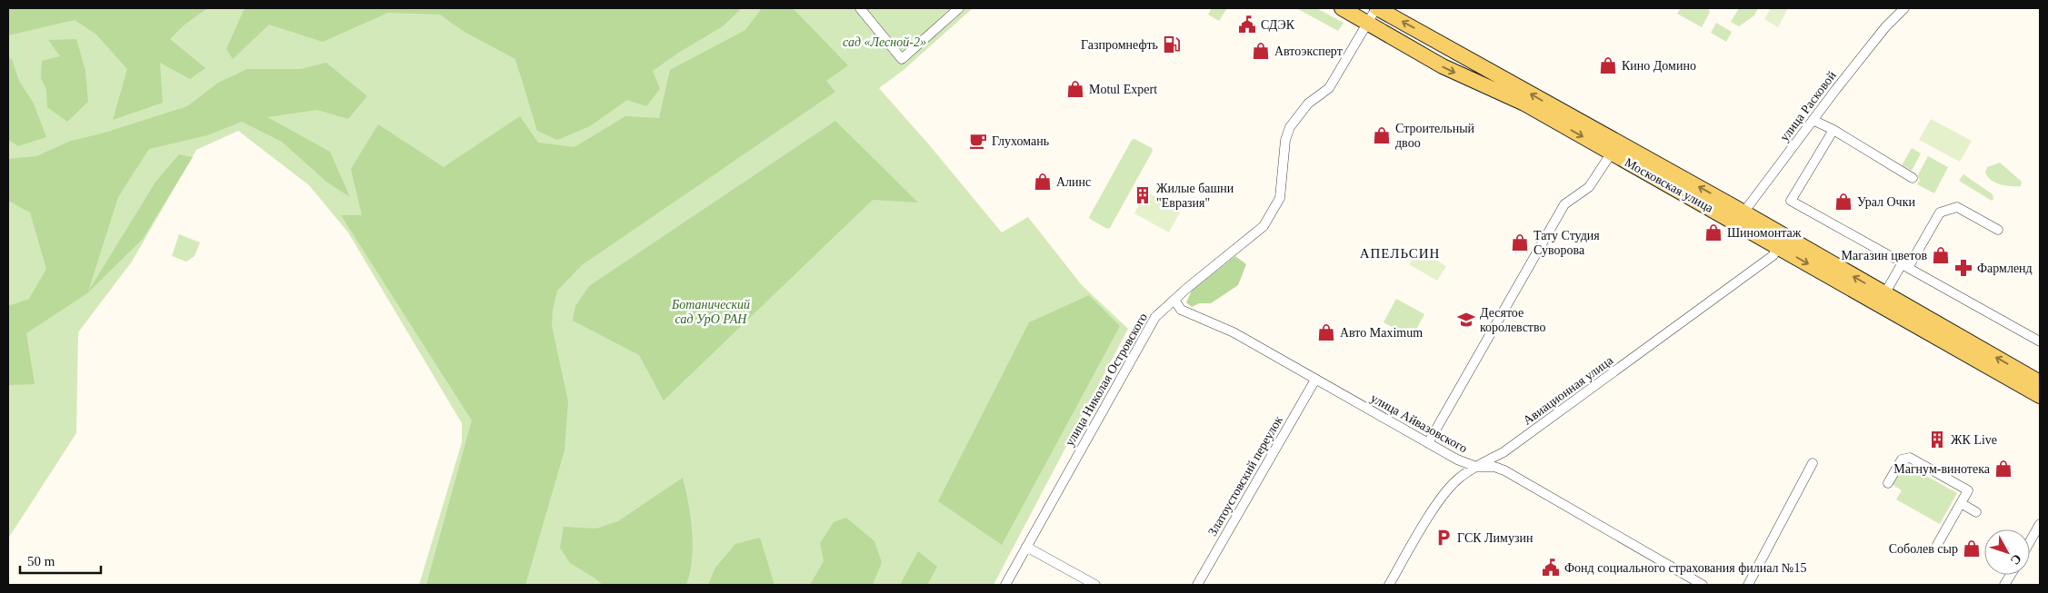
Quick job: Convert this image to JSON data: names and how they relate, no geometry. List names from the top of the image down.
{
  "streets": {
    "main road": ["Московская улица"],
    "street": [
      "улица Расковой",
      "улица Николая Островского",
      "Авиационная улица",
      "улица Айвазовского",
      "Златоустовский переулок"
    ]
  },
  "crossings": [
    ["улица Расковой", "Московская улица"],
    ["Московская улица", "улица Николая Островского"],
    ["Московская улица", "Авиационная улица"],
    ["улица Николая Островского", "улица Айвазовского"],
    ["Авиационная улица", "улица Айвазовского"],
    ["улица Айвазовского", "Златоустовский переулок"]
  ],
  "districts": ["АПЕЛЬСИН"],
  "parks": ["сад «Лесной-2»", "Ботанический сад УрО РАН"],
  "places": {
    "public building": ["СДЭК", "Фонд социального страхования филиал №15"],
    "fuel station": ["Газпромнефть"],
    "shop": [
      "Автоэксперт",
      "Кино Домино",
      "Motul Expert",
      "Строительный двоо",
      "Алинс",
      "Урал Очки",
      "Шиномонтаж",
      "Тату Студия Суворова",
      "Магазин цветов",
      "Авто Maximum",
      "Магнум-винотека",
      "Соболев сыр"
    ],
    "cafe": ["Глухомань"],
    "building": ["Жилые башни \"Евразия\"", "ЖК Live"],
    "pharmacy": ["Фармленд"],
    "school or university": ["Десятое королевство"],
    "parking": ["ГСК Лимузин"]
  },
  "scale_bar": "50 m",
  "north": "bottom right"
}
